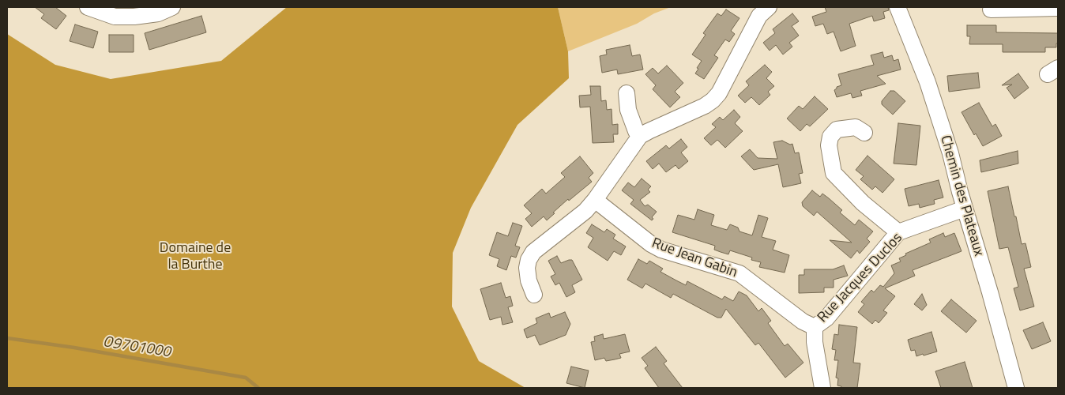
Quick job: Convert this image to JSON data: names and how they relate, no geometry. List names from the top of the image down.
{
  "streets": {
    "street": ["Chemin des Plateaux", "Rue Jean Gabin", "Rue Jacques Duclos"]
  },
  "crossings": [
    ["Chemin des Plateaux", "Rue Jacques Duclos"],
    ["Rue Jean Gabin", "Rue Jacques Duclos"]
  ],
  "water": ["O9701000"],
  "parks": ["Domaine de la Burthe"]
}
